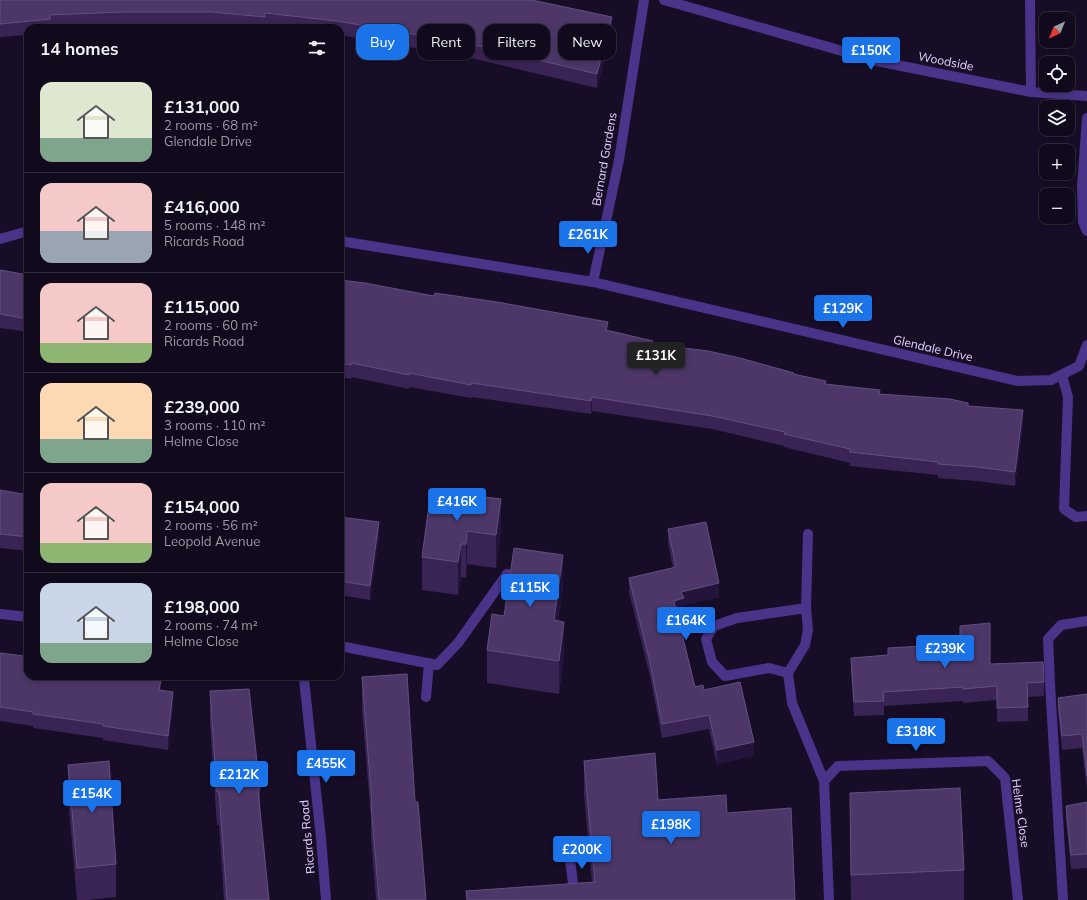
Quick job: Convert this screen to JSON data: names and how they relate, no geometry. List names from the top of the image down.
{
  "streets": {
    "street": [
      "Woodside",
      "Bernard Gardens",
      "Glendale Drive",
      "Helme Close",
      "Ricards Road"
    ]
  },
  "crossings": [
    ["Bernard Gardens", "Glendale Drive"]
  ],
  "north": "bottom left",
  "page": {
    "map_buttons": ["+", "−"],
    "chip": [
      "Buy",
      "Rent",
      "Filters",
      "New"
    ],
    "heading": "14 homes",
    "price": [
      "£150K",
      "£261K",
      "£129K",
      "£131K",
      "£416K",
      "£115K",
      "£164K",
      "£239K",
      "£318K",
      "£455K",
      "£212K",
      "£154K",
      "£198K",
      "£200K"
    ],
    "list": [
      {
        "name": "£131,000",
        "note": "2 rooms · 68 m² · Glendale Drive"
      },
      {
        "name": "£416,000",
        "note": "5 rooms · 148 m² · Ricards Road"
      },
      {
        "name": "£115,000",
        "note": "2 rooms · 60 m² · Ricards Road"
      },
      {
        "name": "£239,000",
        "note": "3 rooms · 110 m² · Helme Close"
      },
      {
        "name": "£154,000",
        "note": "2 rooms · 56 m² · Leopold Avenue"
      },
      {
        "name": "£198,000",
        "note": "2 rooms · 74 m² · Helme Close"
      }
    ]
  }
}
